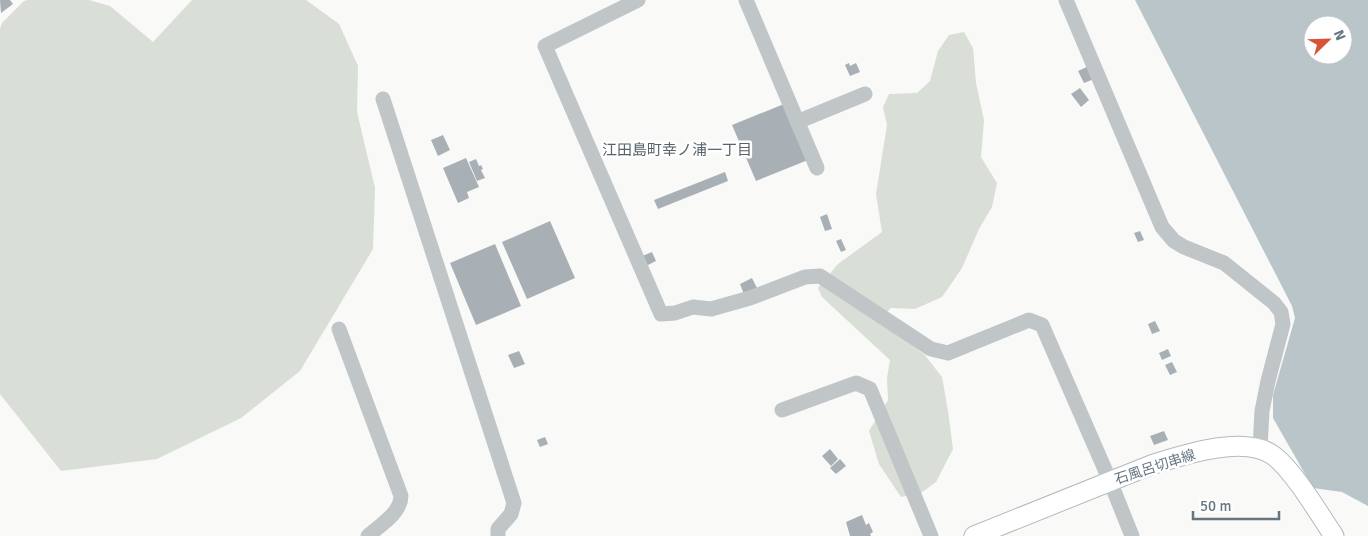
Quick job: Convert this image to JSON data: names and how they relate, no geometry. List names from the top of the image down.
{
  "streets": {
    "main road": ["石風呂切串線"]
  },
  "districts": ["江田島町幸ノ浦一丁目"],
  "scale_bar": "50 m",
  "north": "top right"
}
